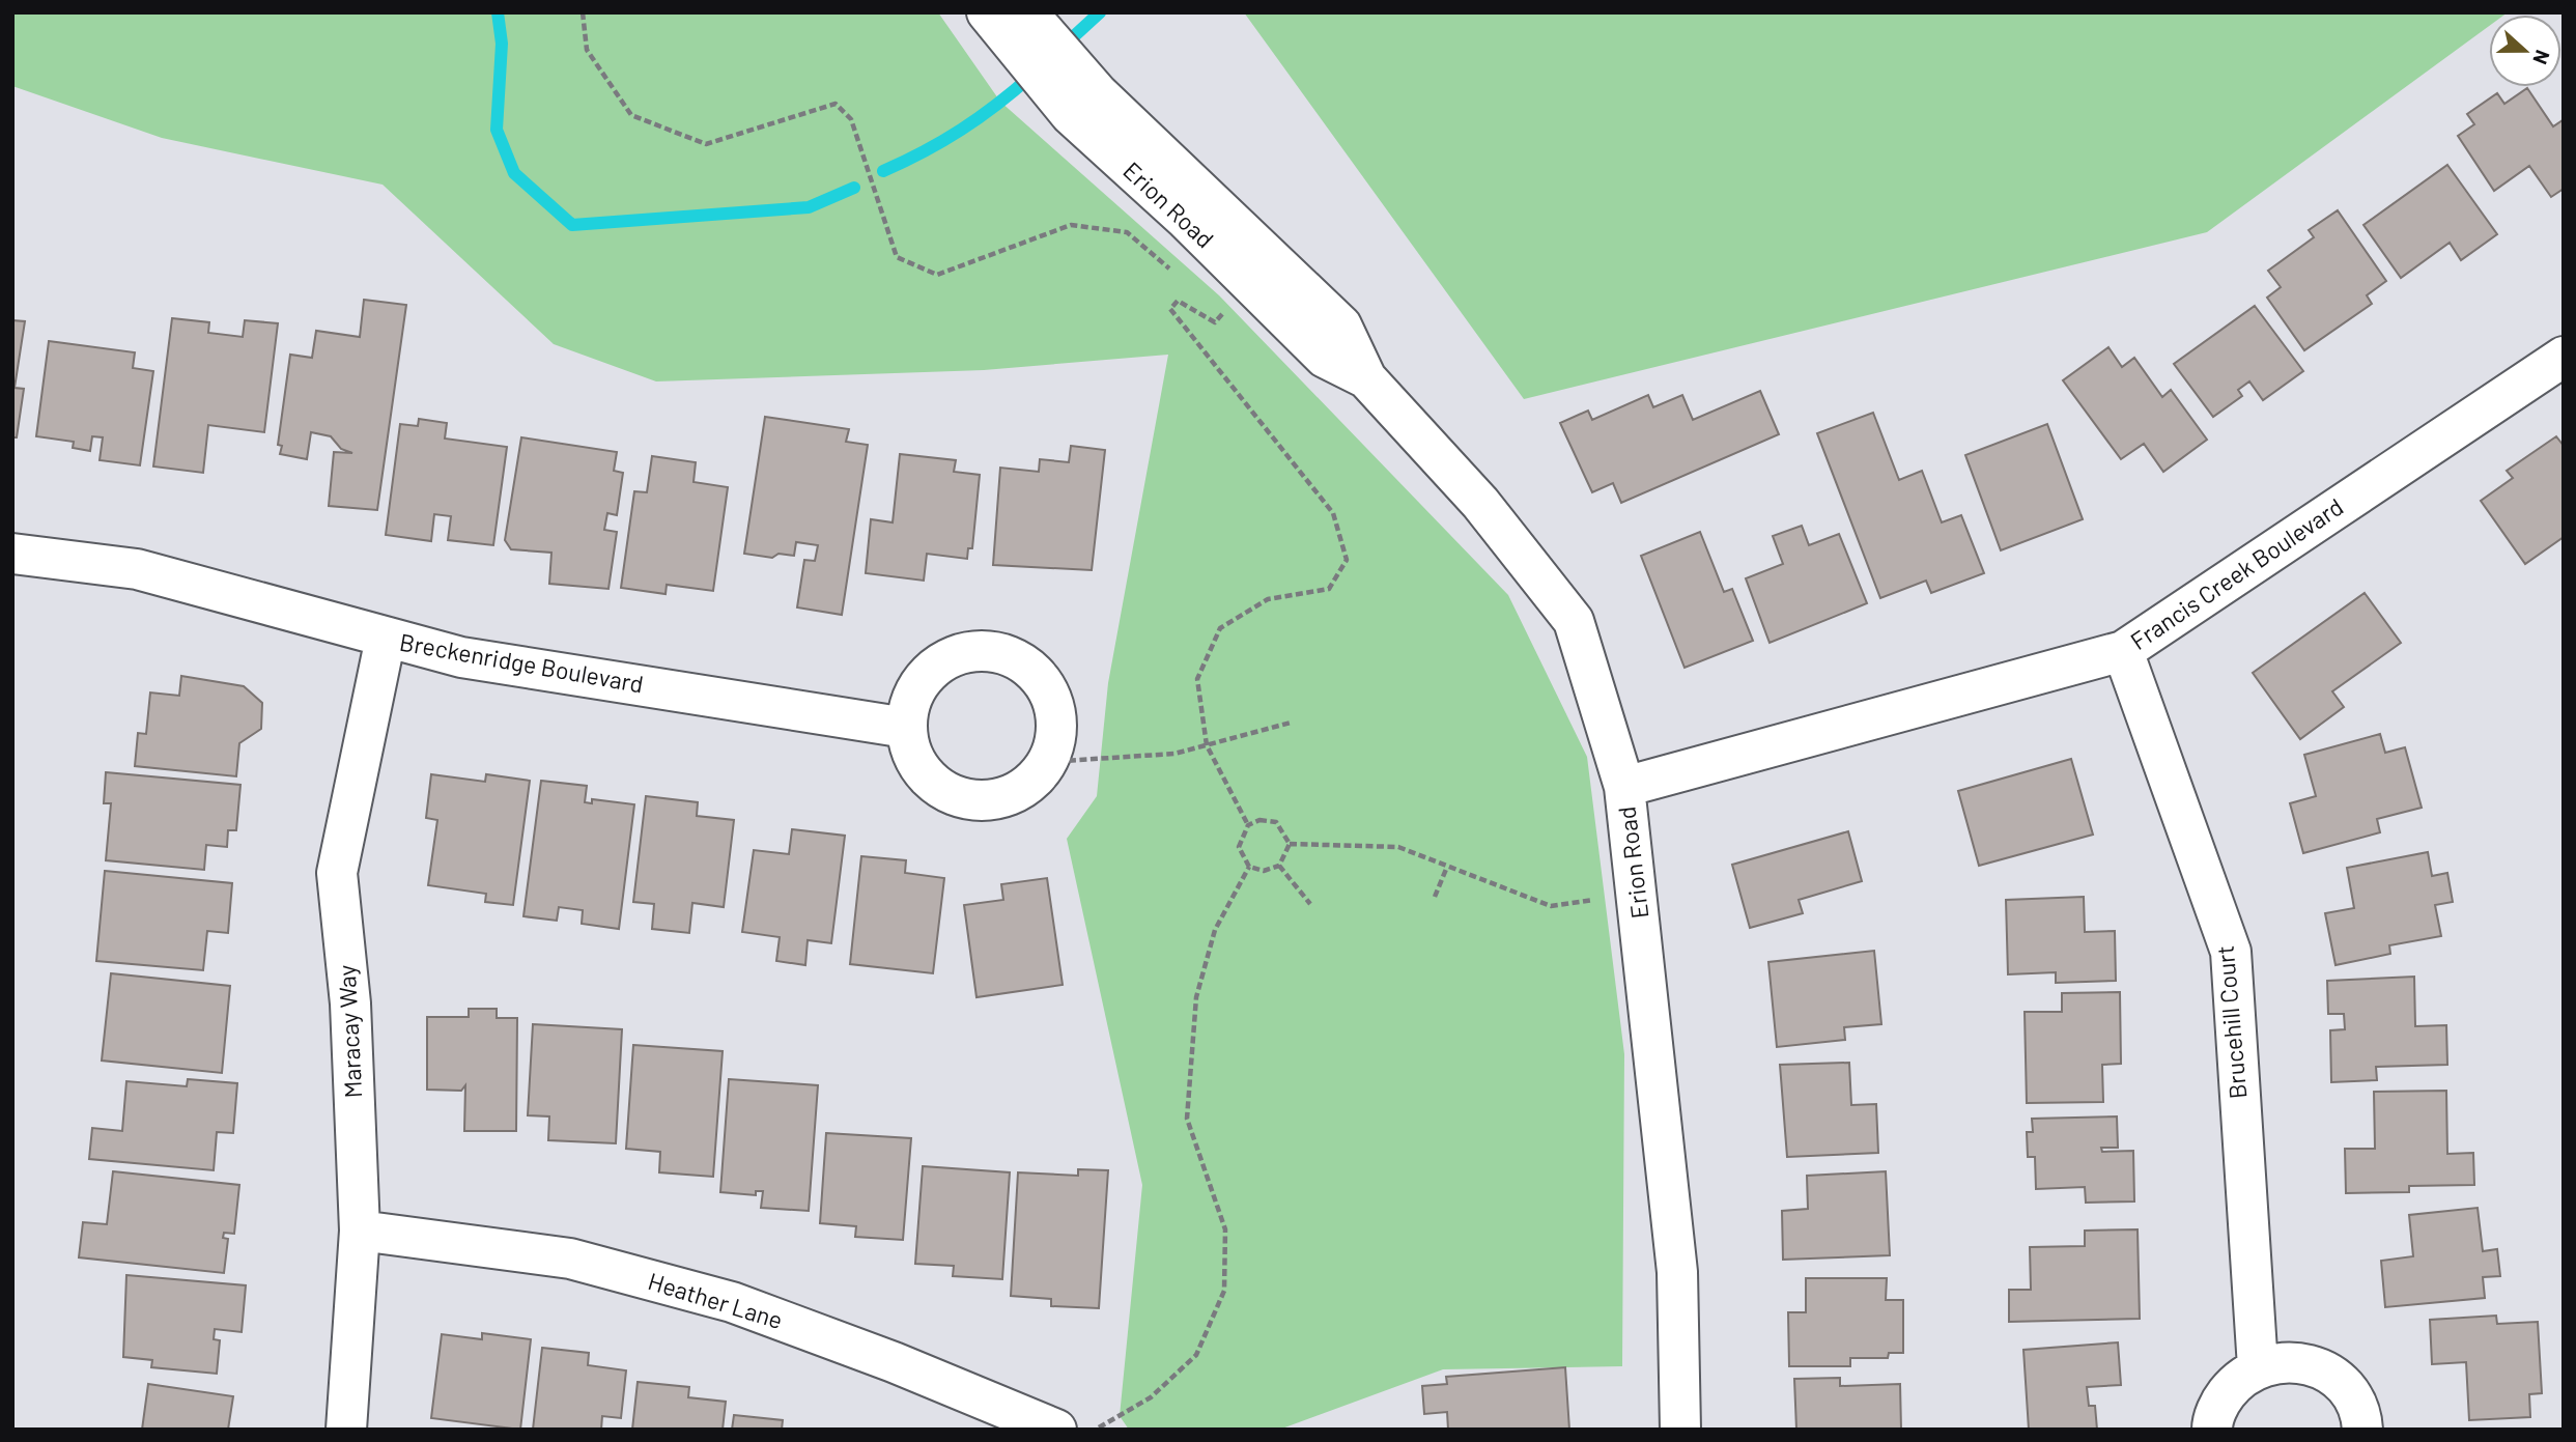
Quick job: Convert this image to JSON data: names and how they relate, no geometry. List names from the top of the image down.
{
  "streets": {
    "street": [
      "Erion Road",
      "Francis Creek Boulevard",
      "Breckenridge Boulevard",
      "Brucehill Court",
      "Maracay Way",
      "Heather Lane"
    ]
  },
  "crossings": [
    ["Erion Road", "Francis Creek Boulevard"],
    ["Francis Creek Boulevard", "Brucehill Court"],
    ["Breckenridge Boulevard", "Maracay Way"],
    ["Maracay Way", "Heather Lane"]
  ],
  "north": "right"
}
